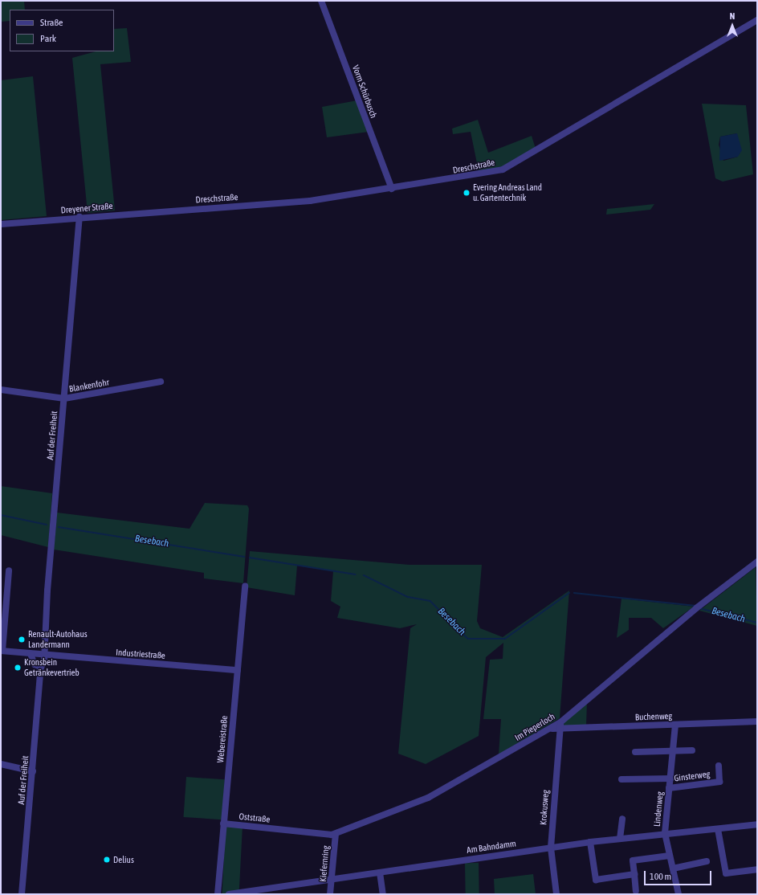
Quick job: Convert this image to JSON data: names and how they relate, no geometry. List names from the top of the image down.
{
  "streets": {
    "street": [
      "Vorm Schürbusch",
      "Dreschstraße",
      "Dreyener Straße",
      "Blankenfohr",
      "Auf der Freiheit",
      "Industriestraße",
      "Buchenweg",
      "Im Pieperloch",
      "Webereistraße",
      "Ginsterweg",
      "Krokusweg",
      "Lindenweg",
      "Oststraße",
      "Am Bahndamm",
      "Kiefernring"
    ]
  },
  "crossings": [
    ["Vorm Schürbusch", "Dreschstraße"],
    ["Dreschstraße", "Dreyener Straße"],
    ["Dreyener Straße", "Auf der Freiheit"],
    ["Blankenfohr", "Auf der Freiheit"],
    ["Auf der Freiheit", "Industriestraße"],
    ["Industriestraße", "Webereistraße"],
    ["Buchenweg", "Im Pieperloch"],
    ["Buchenweg", "Krokusweg"],
    ["Buchenweg", "Lindenweg"],
    ["Im Pieperloch", "Krokusweg"],
    ["Im Pieperloch", "Oststraße"],
    ["Im Pieperloch", "Kiefernring"],
    ["Webereistraße", "Oststraße"],
    ["Ginsterweg", "Lindenweg"],
    ["Krokusweg", "Am Bahndamm"],
    ["Lindenweg", "Am Bahndamm"],
    ["Am Bahndamm", "Kiefernring"]
  ],
  "water": ["Besebach"],
  "places": [
    "Evering Andreas Land u. Gartentechnik",
    "Renault-Autohaus Landermann",
    "Kronsbein Getränkevertrieb",
    "Delius"
  ],
  "legend": ["Straße", "Park"],
  "scale_bar": "100 m",
  "north": "top"
}
